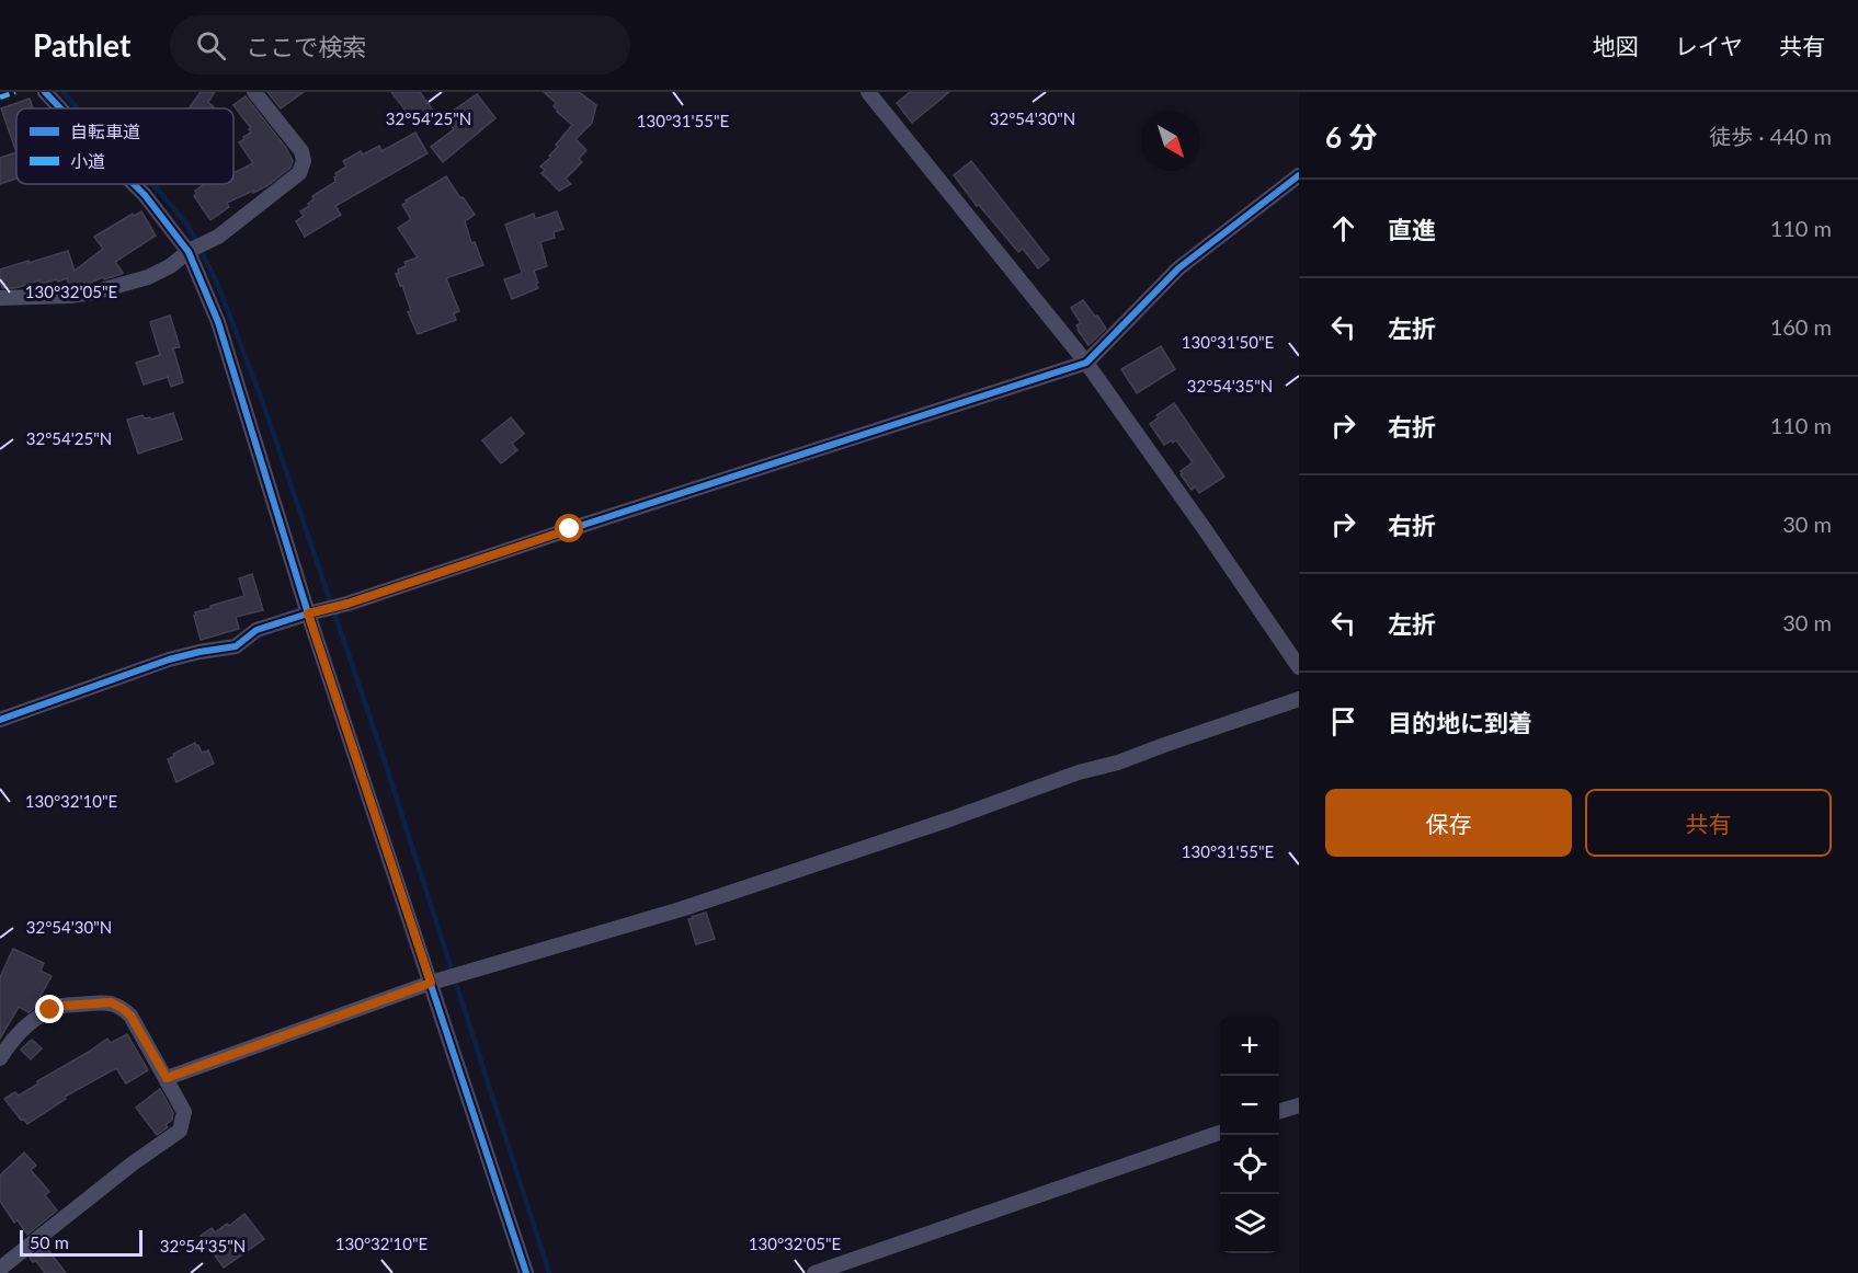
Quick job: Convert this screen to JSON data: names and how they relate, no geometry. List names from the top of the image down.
{
  "legend": ["自転車道", "小道"],
  "scale_bar": "50 m",
  "north": "bottom right",
  "page": {
    "header": "Pathlet",
    "search": "ここで検索",
    "nav": ["地図", "レイヤ", "共有"],
    "heading": ["6 分", "徒歩 · 440 m"],
    "list": [
      ["直進", "110 m"],
      ["左折", "160 m"],
      ["右折", "110 m"],
      ["右折", "30 m"],
      ["左折", "30 m"],
      "目的地に到着"
    ],
    "buttons": ["保存", "共有"],
    "map_buttons": ["+", "−"],
    "scale": "50 m"
  },
  "coordinates": [
    "32°54'25\"N",
    "32°54'30\"N",
    "130°31'55\"E",
    "130°32'05\"E",
    "130°31'50\"E",
    "32°54'35\"N",
    "130°32'10\"E"
  ]
}
